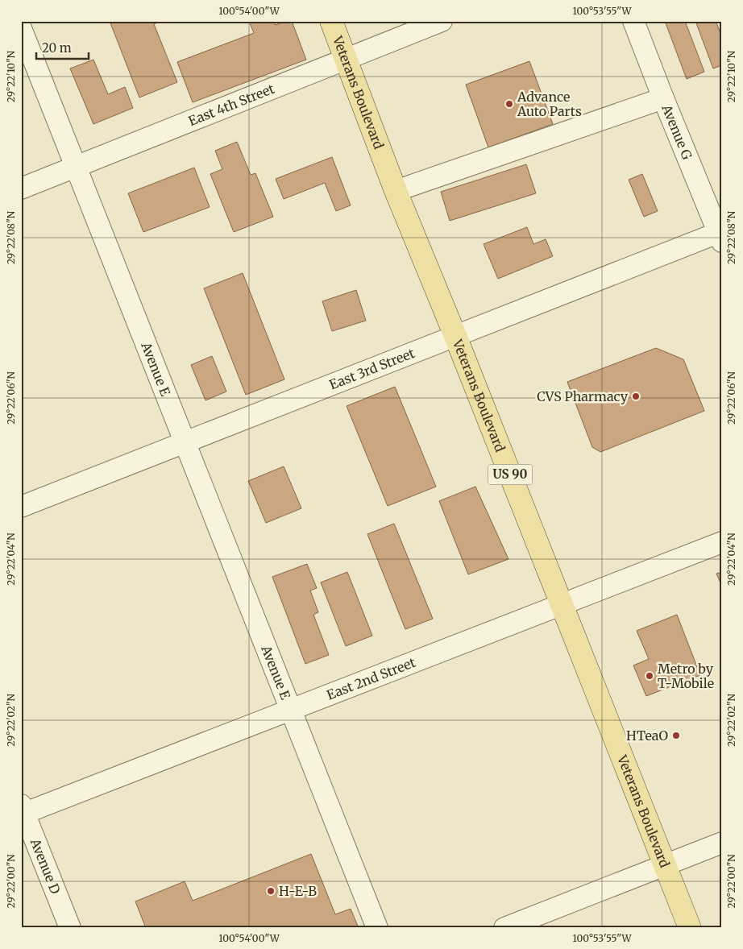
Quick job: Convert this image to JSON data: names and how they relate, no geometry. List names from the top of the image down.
{
  "streets": {
    "main road": ["Veterans Boulevard", "US 90"],
    "street": [
      "East 4th Street",
      "Avenue G",
      "Avenue E",
      "East 3rd Street",
      "East 2nd Street",
      "Avenue D"
    ]
  },
  "crossings": [
    ["Veterans Boulevard", "East 4th Street"],
    ["Veterans Boulevard", "East 3rd Street"],
    ["Veterans Boulevard", "East 2nd Street"],
    ["East 4th Street", "Avenue E"],
    ["Avenue G", "East 3rd Street"],
    ["Avenue E", "East 3rd Street"],
    ["Avenue E", "East 2nd Street"],
    ["East 2nd Street", "Avenue D"]
  ],
  "places": [
    "Advance Auto Parts",
    "CVS Pharmacy",
    "Metro by T-Mobile",
    "HTeaO",
    "H-E-B"
  ],
  "scale_bar": "20 m",
  "coordinates": [
    "100°54'00\"W",
    "100°53'55\"W",
    "29°22'10\"N",
    "29°22'08\"N",
    "29°22'06\"N",
    "29°22'04\"N",
    "29°22'02\"N",
    "29°22'00\"N"
  ]
}
